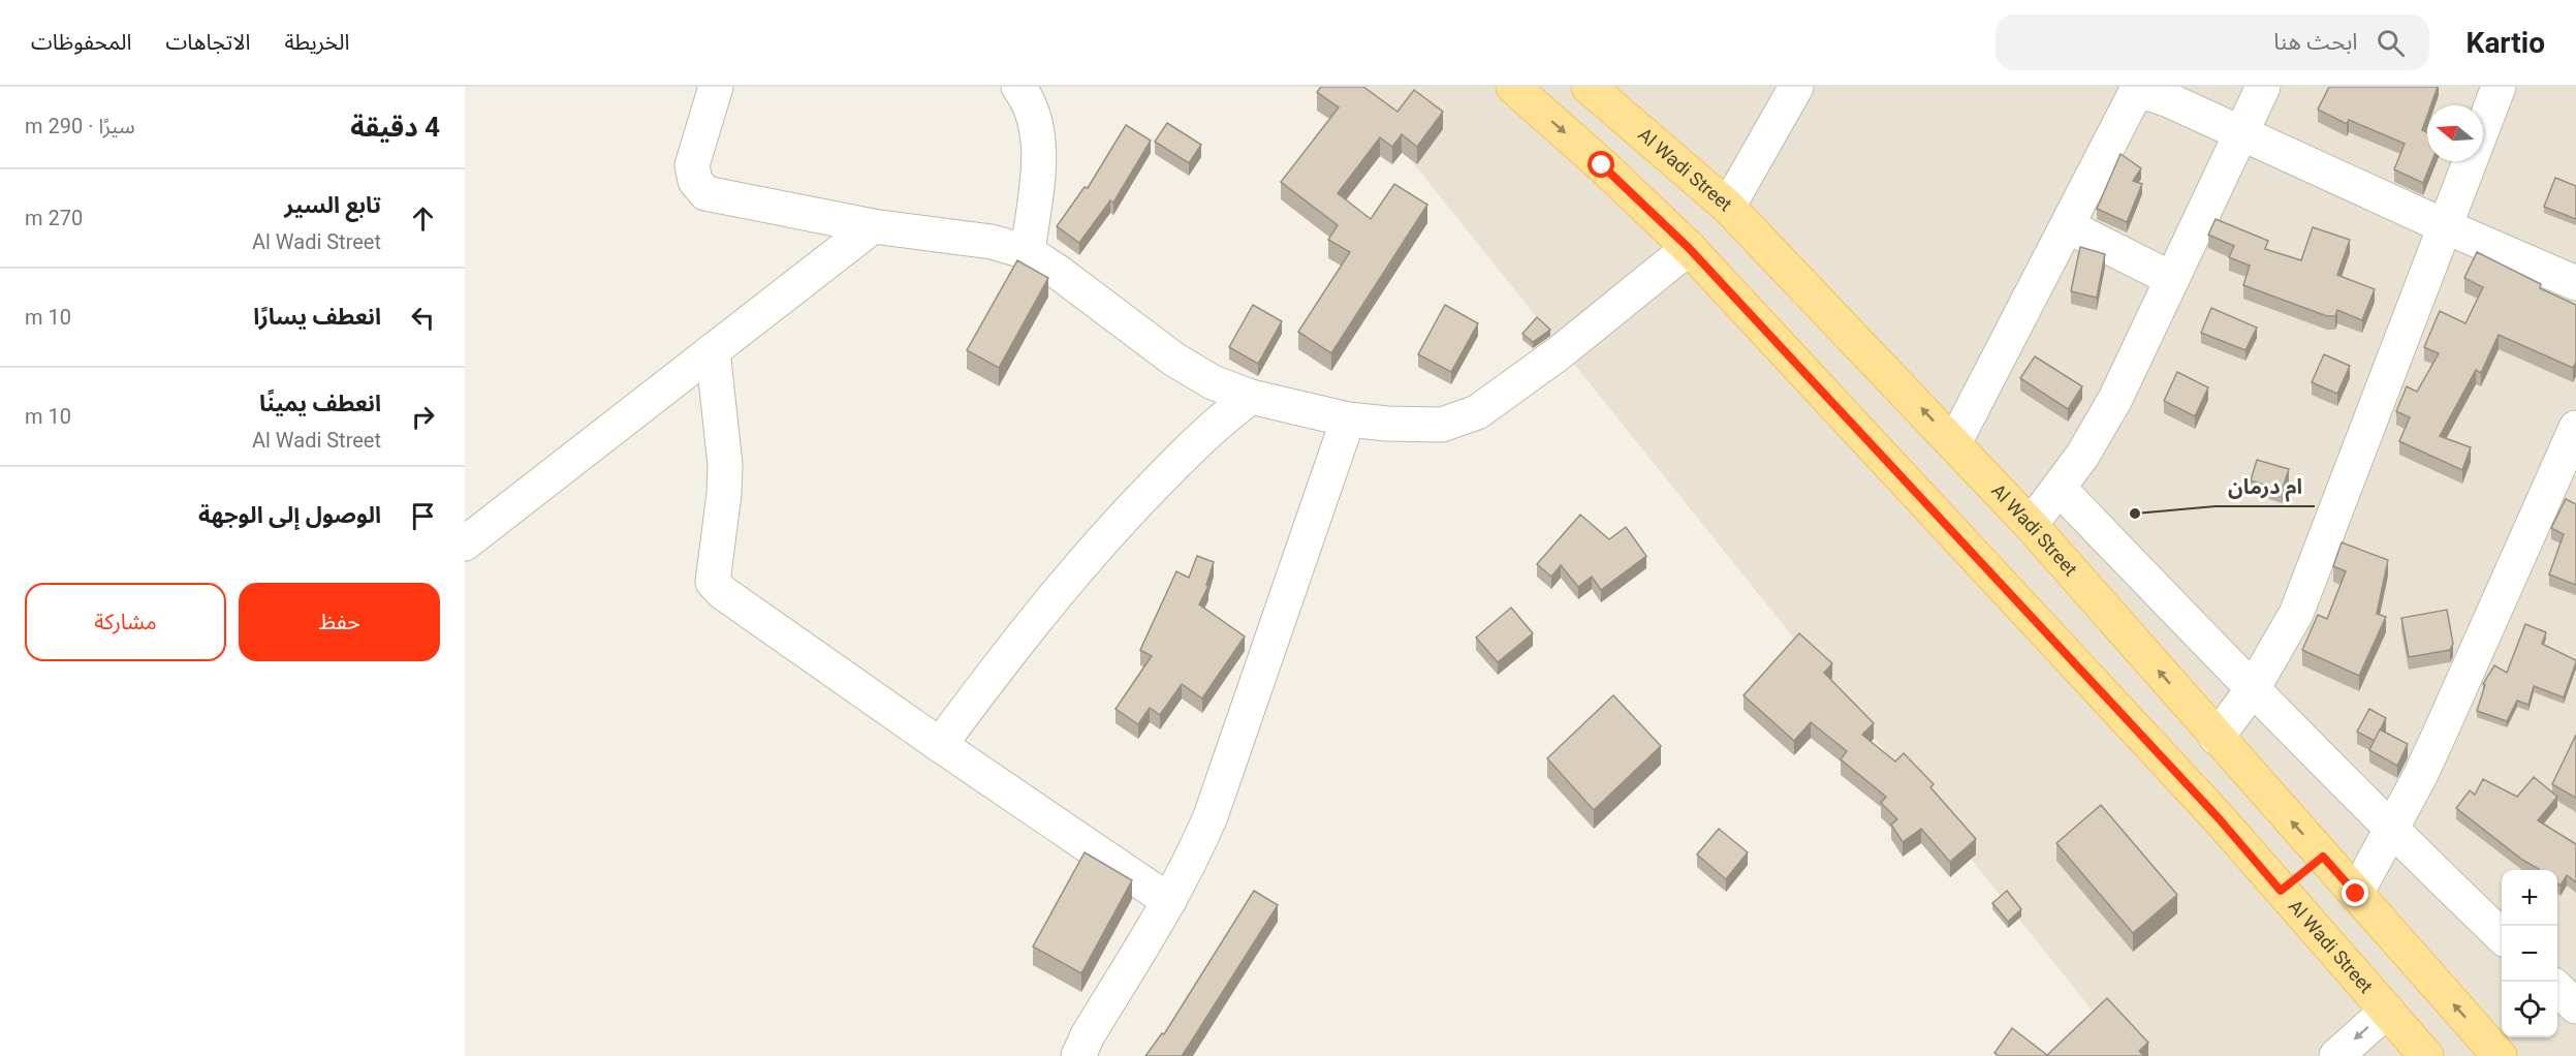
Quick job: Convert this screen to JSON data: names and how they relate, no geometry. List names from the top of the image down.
{
  "streets": {
    "main road": ["Al Wadi Street"]
  },
  "places": ["ام درمان"],
  "north": "left",
  "page": {
    "header": "Kartio",
    "search": "ابحث هنا",
    "nav": ["الخريطة", "الاتجاهات", "المحفوظات"],
    "heading": ["4 دقيقة", "سيرًا · 290 m"],
    "list": [
      ["تابع السير", "Al Wadi Street", "270 m"],
      ["انعطف يسارًا", "10 m"],
      ["انعطف يمينًا", "Al Wadi Street", "10 m"],
      "الوصول إلى الوجهة"
    ],
    "buttons": ["حفظ", "مشاركة"],
    "map_buttons": ["+", "−"]
  }
}
